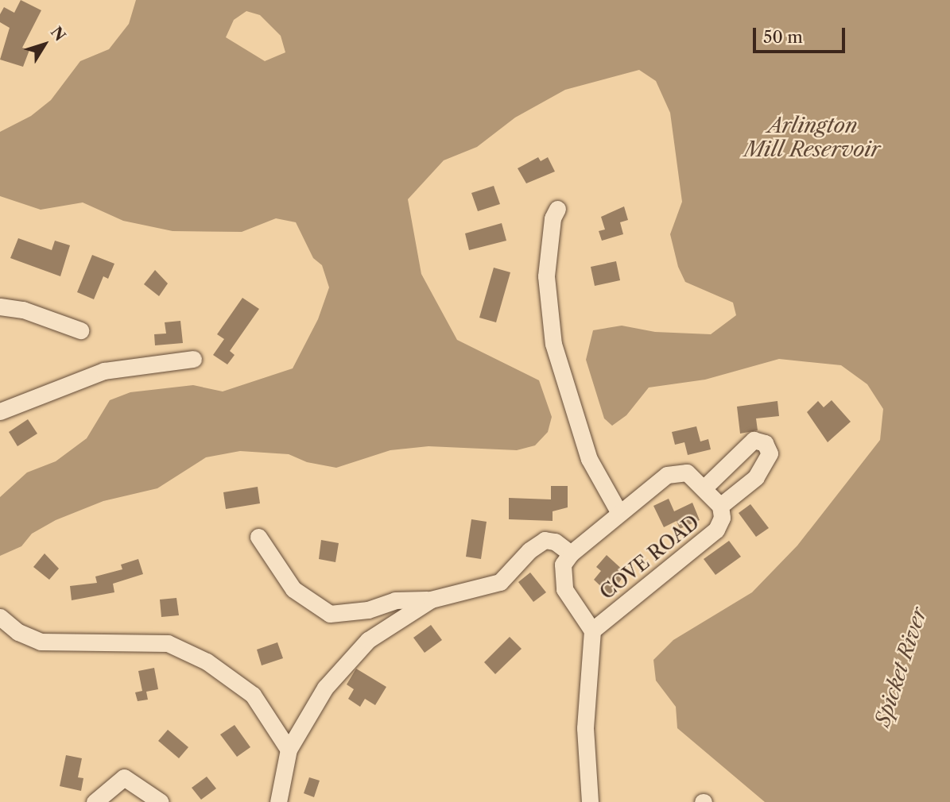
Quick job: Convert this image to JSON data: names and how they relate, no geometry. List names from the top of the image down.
{
  "streets": {
    "street": ["COVE ROAD"]
  },
  "water": ["Arlington Mill Reservoir", "Spicket River"],
  "scale_bar": "50 m",
  "north": "top right"
}
